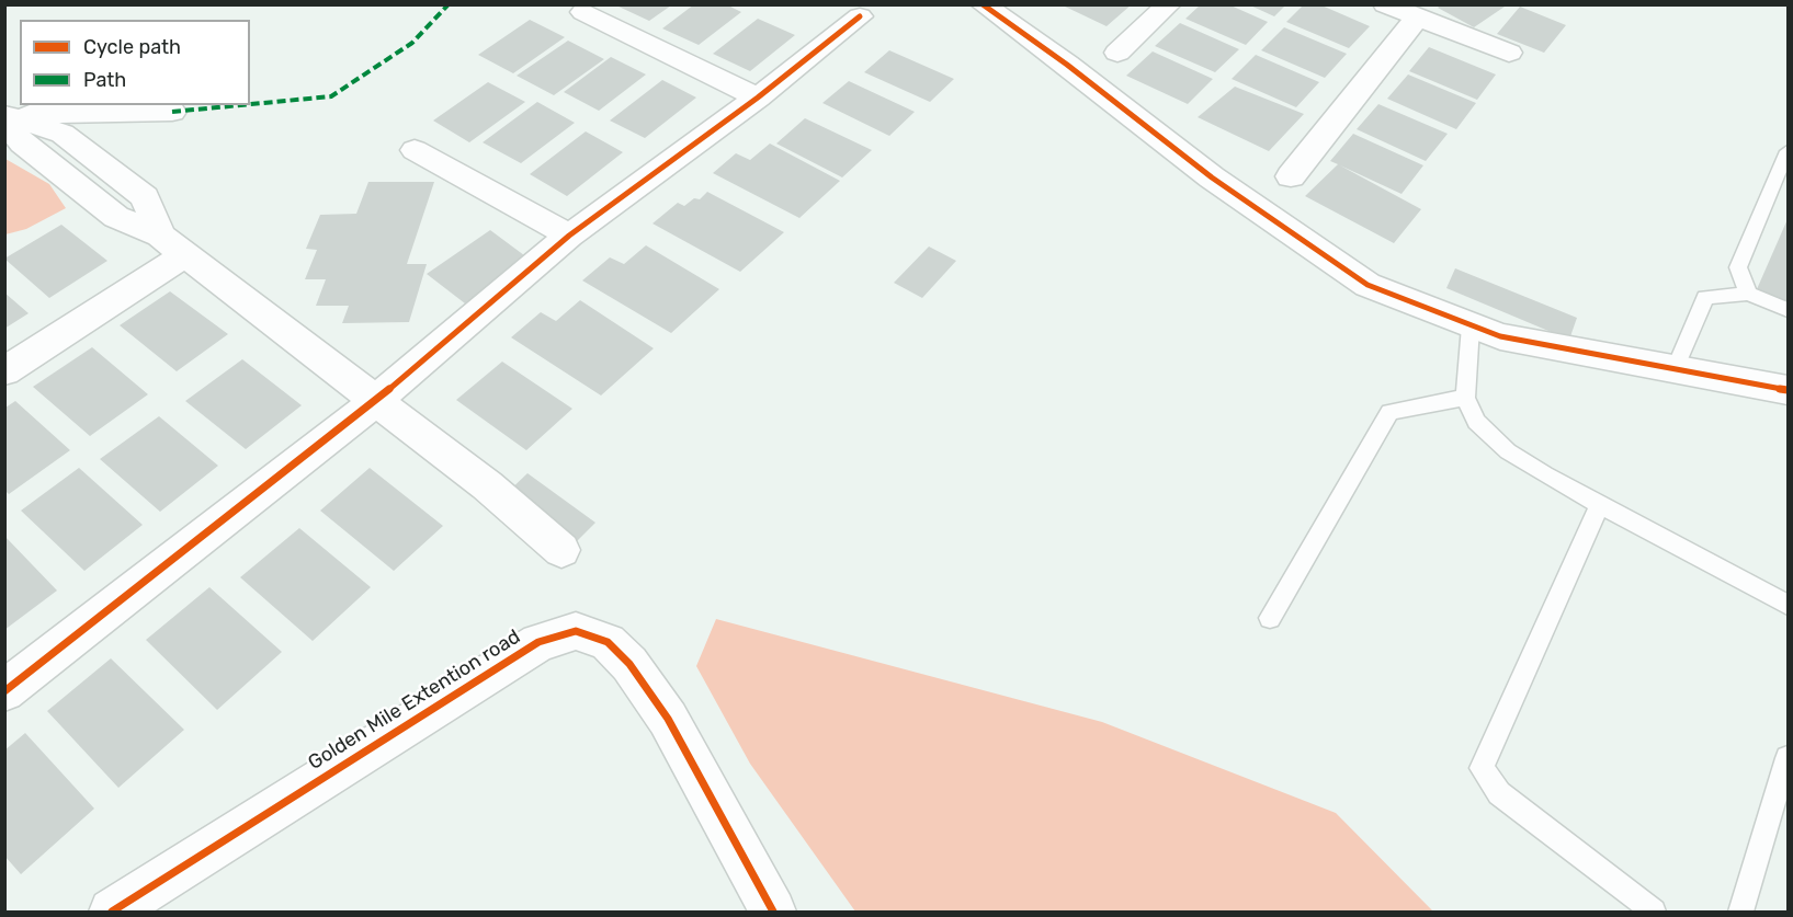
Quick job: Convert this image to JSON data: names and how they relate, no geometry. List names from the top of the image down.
{
  "streets": {
    "street": ["Golden Mile Extention road"]
  },
  "legend": ["Cycle path", "Path"]
}
